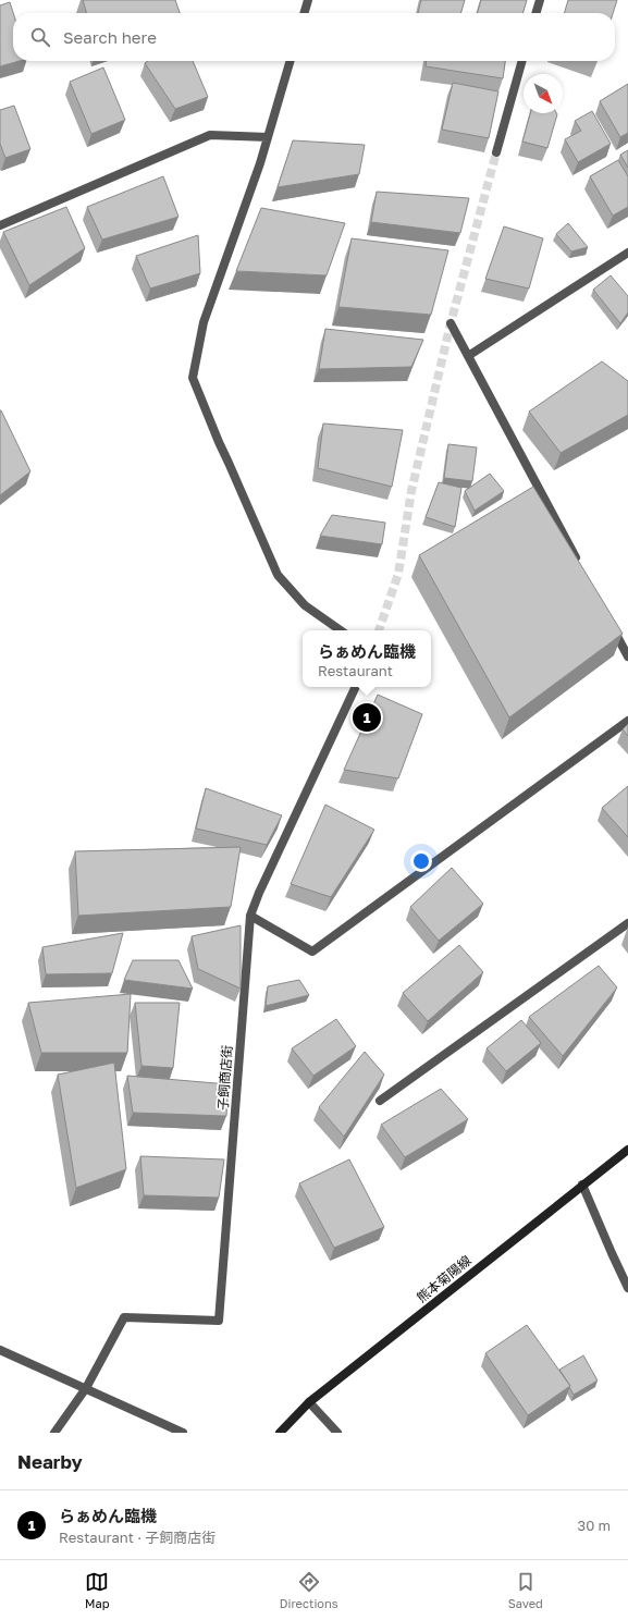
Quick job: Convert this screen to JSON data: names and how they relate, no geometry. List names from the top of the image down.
{
  "streets": {
    "main road": ["熊本菊陽線"],
    "street": ["子飼商店街"]
  },
  "north": "bottom right",
  "page": {
    "search": "Search here",
    "popup": ["らぁめん臨機", "Restaurant"],
    "pins": "1",
    "heading": "Nearby",
    "list": [
      {
        "mark": "1",
        "name": "らぁめん臨機",
        "note": "Restaurant · 子飼商店街",
        "value": "30 m"
      }
    ],
    "nav": ["Map", "Directions", "Saved"]
  }
}
